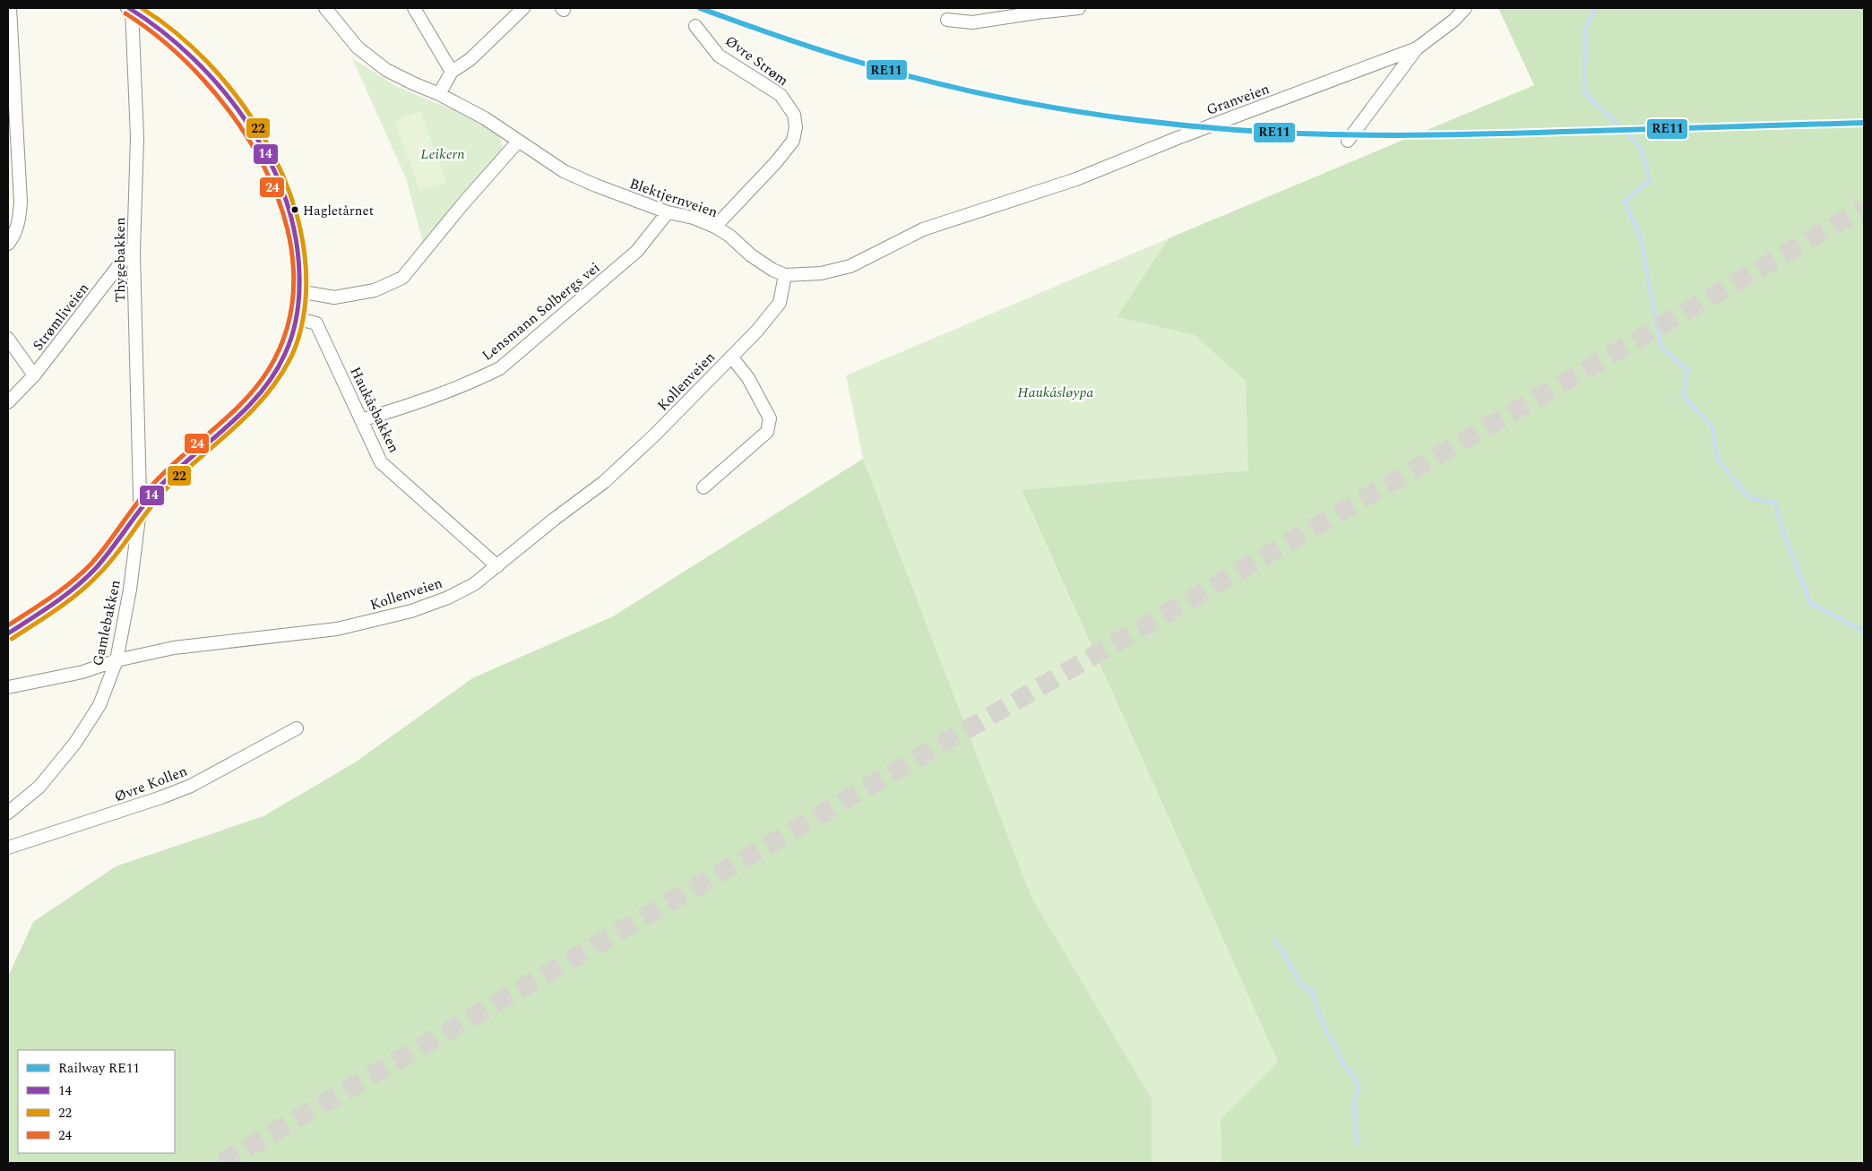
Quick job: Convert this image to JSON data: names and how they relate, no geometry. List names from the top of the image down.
{
  "streets": {
    "street": [
      "Øvre Strøm",
      "Granveien",
      "Blektjernveien",
      "Thygebakken",
      "Lensmann Solbergs vei",
      "Strømliveien",
      "Kollenveien",
      "Haukåsbakken",
      "Gamlebakken",
      "Øvre Kollen"
    ]
  },
  "crossings": [
    ["Øvre Strøm", "Blektjernveien"],
    ["Granveien", "Blektjernveien"],
    ["Granveien", "Kollenveien"],
    ["Blektjernveien", "Lensmann Solbergs vei"],
    ["Blektjernveien", "Kollenveien"],
    ["Thygebakken", "Strømliveien"],
    ["Thygebakken", "Gamlebakken"],
    ["Lensmann Solbergs vei", "Haukåsbakken"],
    ["Kollenveien", "Haukåsbakken"],
    ["Kollenveien", "Gamlebakken"]
  ],
  "parks": ["Leikern", "Haukåsløypa"],
  "places": ["Hagletårnet"],
  "lines": [
    "rail line RE11",
    "transit line 14",
    "transit line 22",
    "transit line 24"
  ],
  "legend": [
    "Railway RE11",
    "14",
    "22",
    "24"
  ]
}
